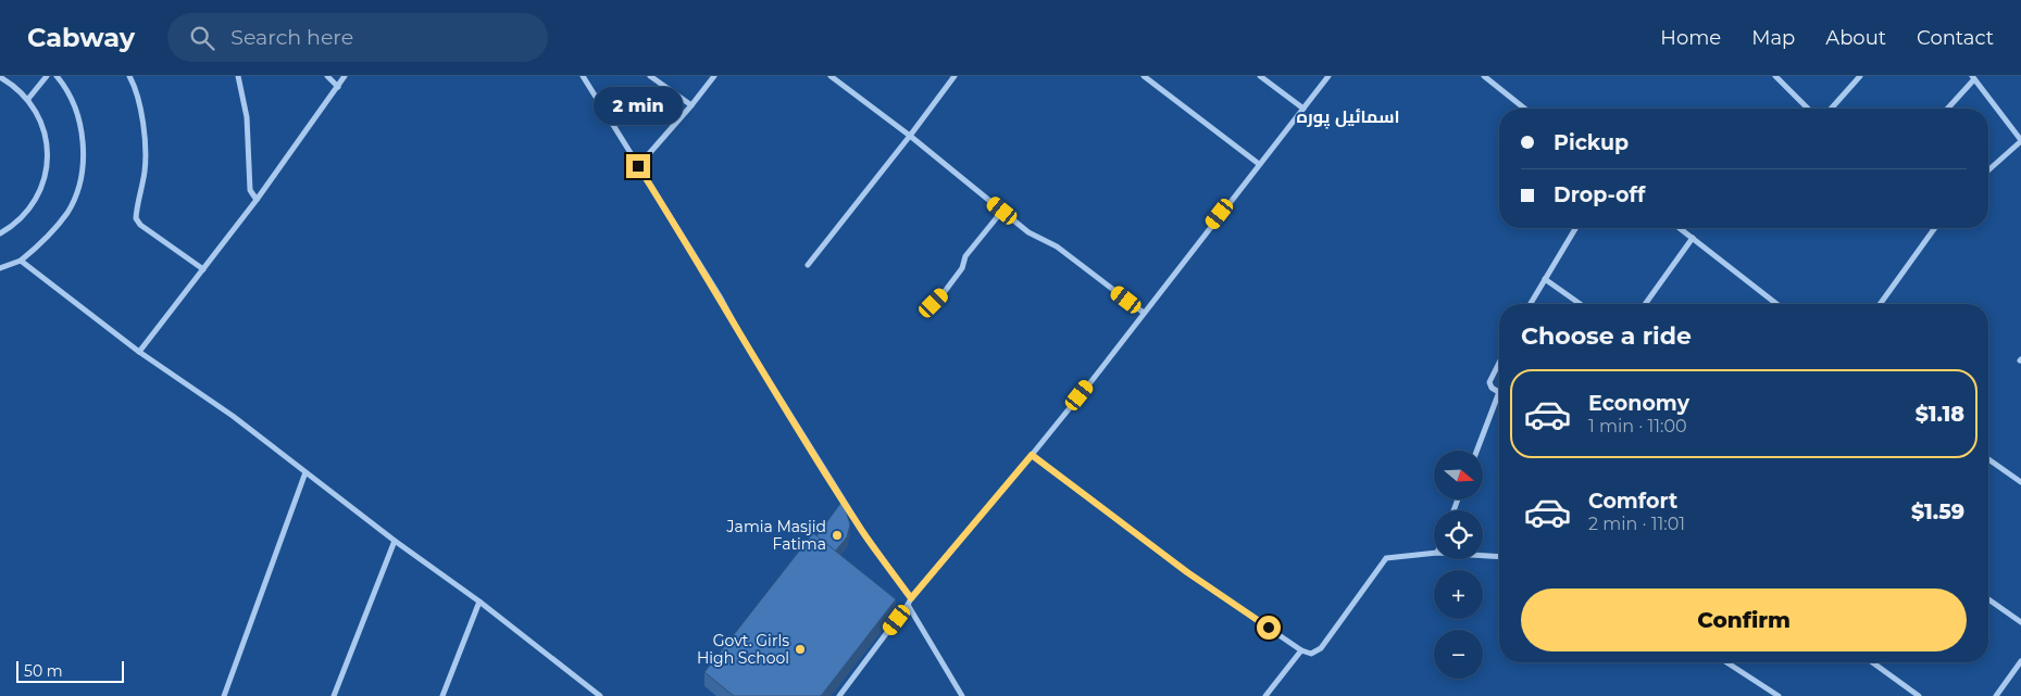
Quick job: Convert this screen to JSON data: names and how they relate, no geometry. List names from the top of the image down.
{
  "districts": ["اسمائیل پورہ"],
  "places": ["Jamia Masjid Fatima", "Govt. Girls High School"],
  "scale_bar": "50 m",
  "north": "right",
  "page": {
    "header": "Cabway",
    "search": "Search here",
    "nav": [
      "Home",
      "Map",
      "About",
      "Contact"
    ],
    "bubble": "2 min",
    "banner": ["Pickup", "Drop-off"],
    "heading": "Choose a ride",
    "list": [
      {
        "name": "Economy",
        "note": "1 min · 11:00",
        "value": "$1.18"
      },
      {
        "name": "Comfort",
        "note": "2 min · 11:01",
        "value": "$1.59"
      }
    ],
    "map_buttons": ["+", "−"],
    "buttons": "Confirm",
    "scale": "50 m"
  }
}
